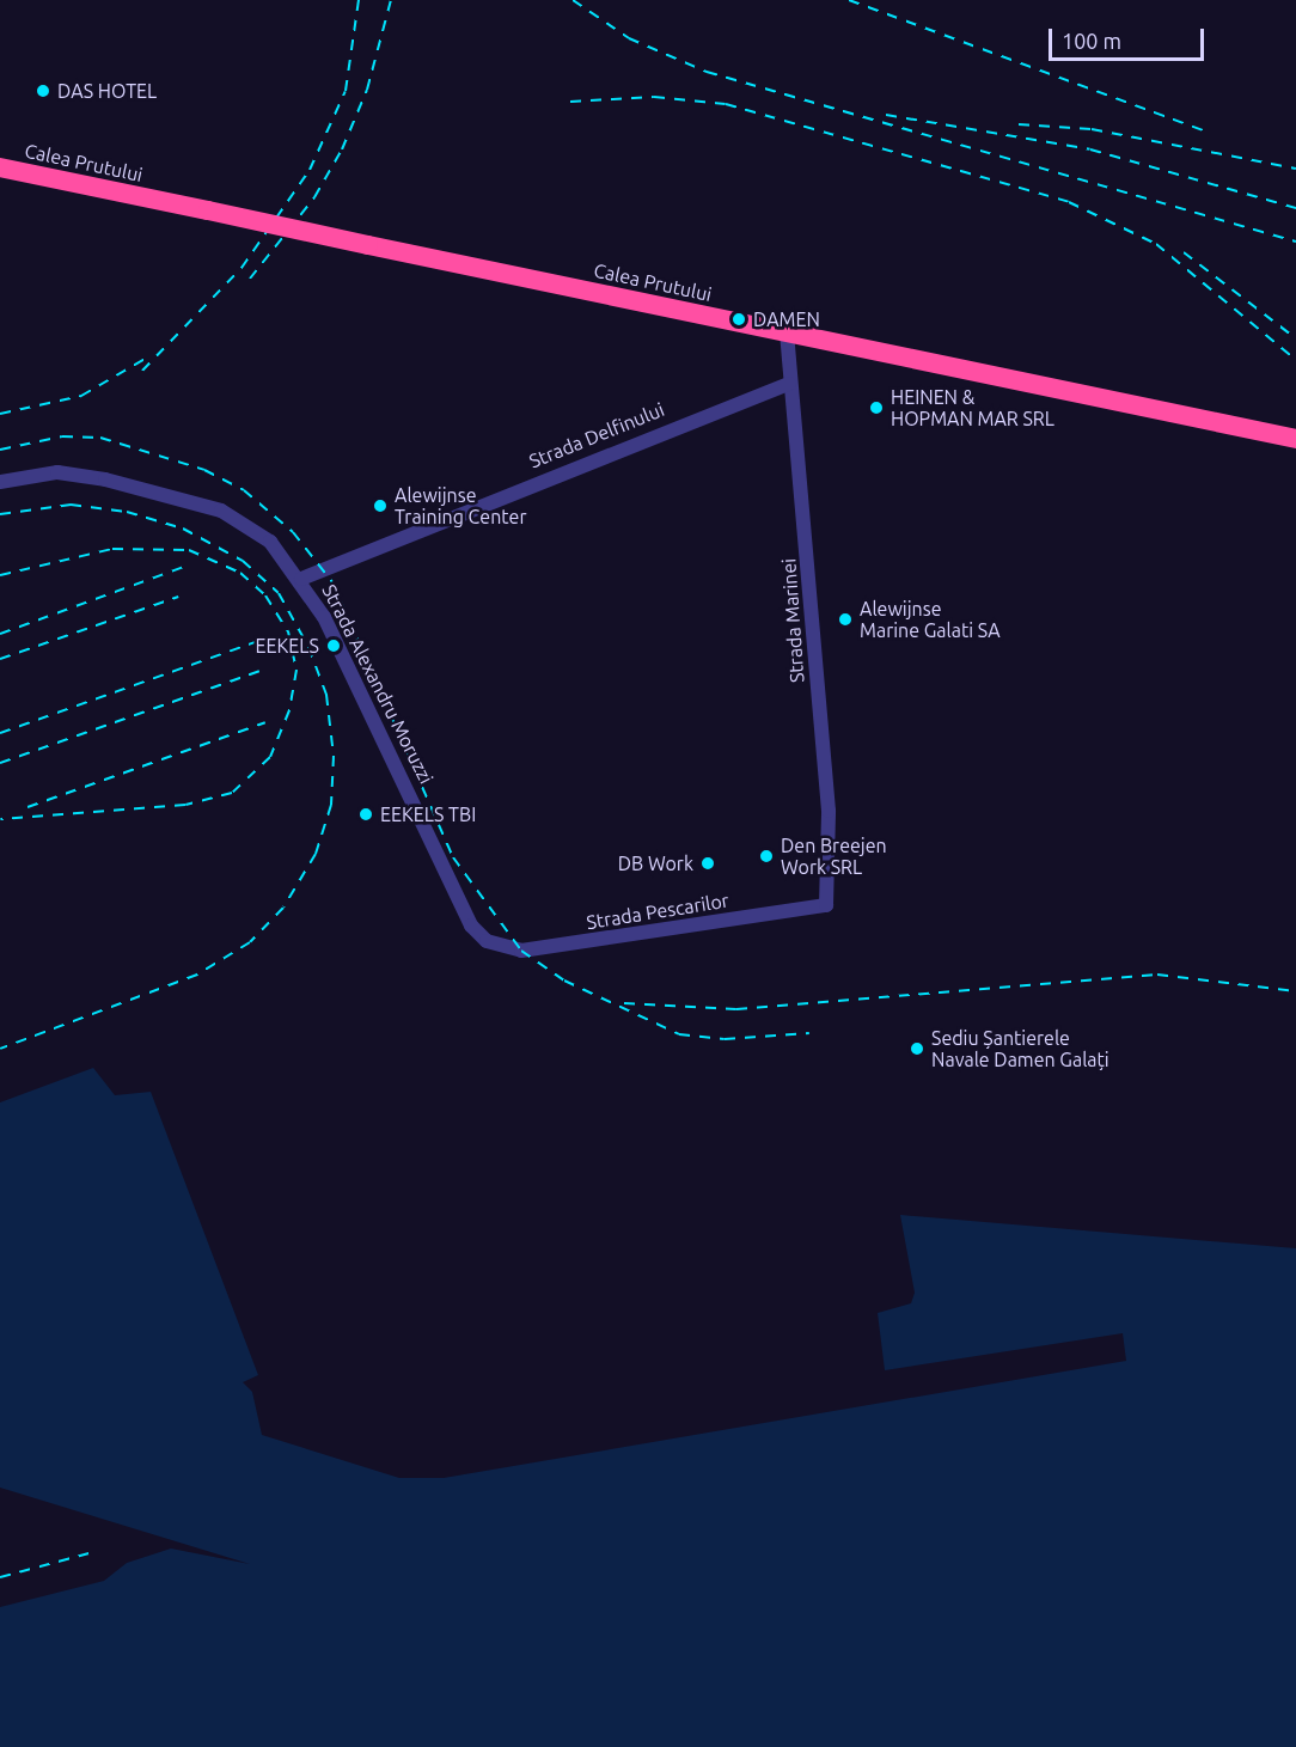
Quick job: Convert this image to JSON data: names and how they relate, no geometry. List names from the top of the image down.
{
  "streets": {
    "highway": ["Calea Prutului"],
    "street": [
      "Strada Delfinului",
      "Strada Marinei",
      "Strada Alexandru Moruzzi",
      "Strada Pescarilor"
    ]
  },
  "crossings": [
    ["Calea Prutului", "Strada Marinei"],
    ["Strada Delfinului", "Strada Marinei"],
    ["Strada Delfinului", "Strada Alexandru Moruzzi"],
    ["Strada Marinei", "Strada Pescarilor"],
    ["Strada Alexandru Moruzzi", "Strada Pescarilor"]
  ],
  "places": [
    "DAS HOTEL",
    "DAMEN",
    "HEINEN & HOPMAN MAR SRL",
    "Alewijnse Training Center",
    "Alewijnse Marine Galati SA",
    "EEKELS",
    "EEKELS TBI",
    "Den Breejen Work SRL",
    "DB Work",
    "Sediu Șantierele Navale Damen Galați"
  ],
  "scale_bar": "100 m"
}
